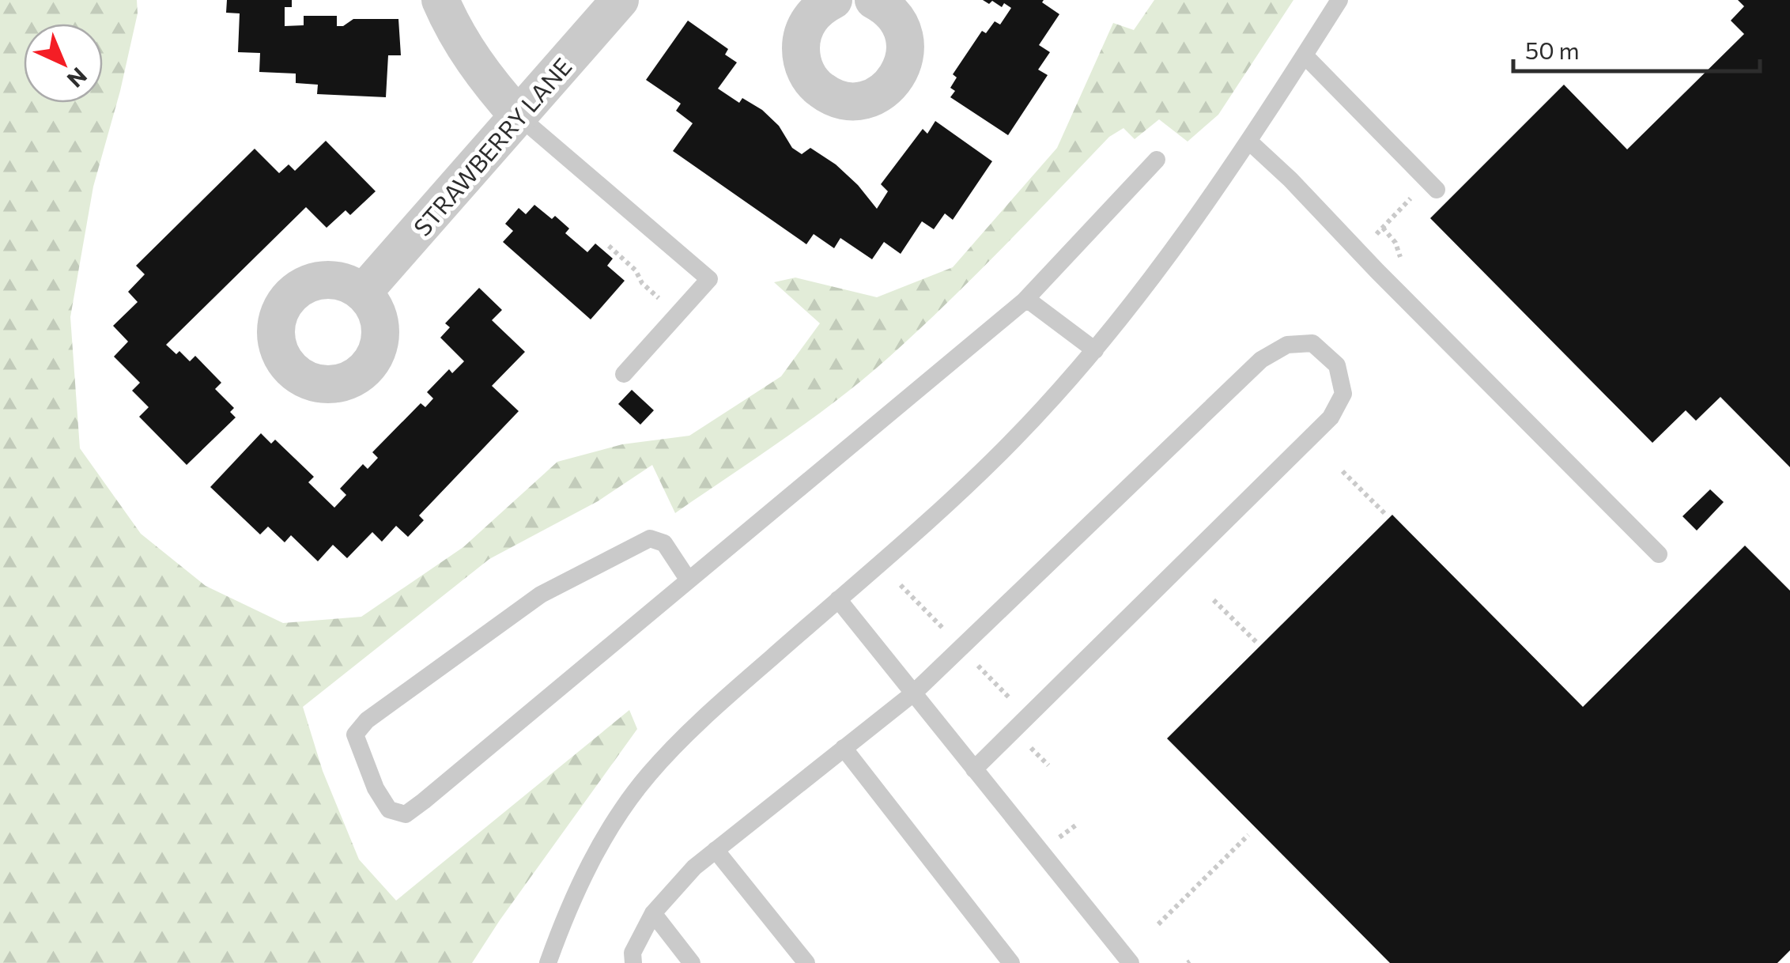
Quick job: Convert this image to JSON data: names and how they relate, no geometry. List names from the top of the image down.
{
  "streets": {
    "street": ["STRAWBERRY LANE"]
  },
  "scale_bar": "50 m",
  "north": "bottom right"
}
